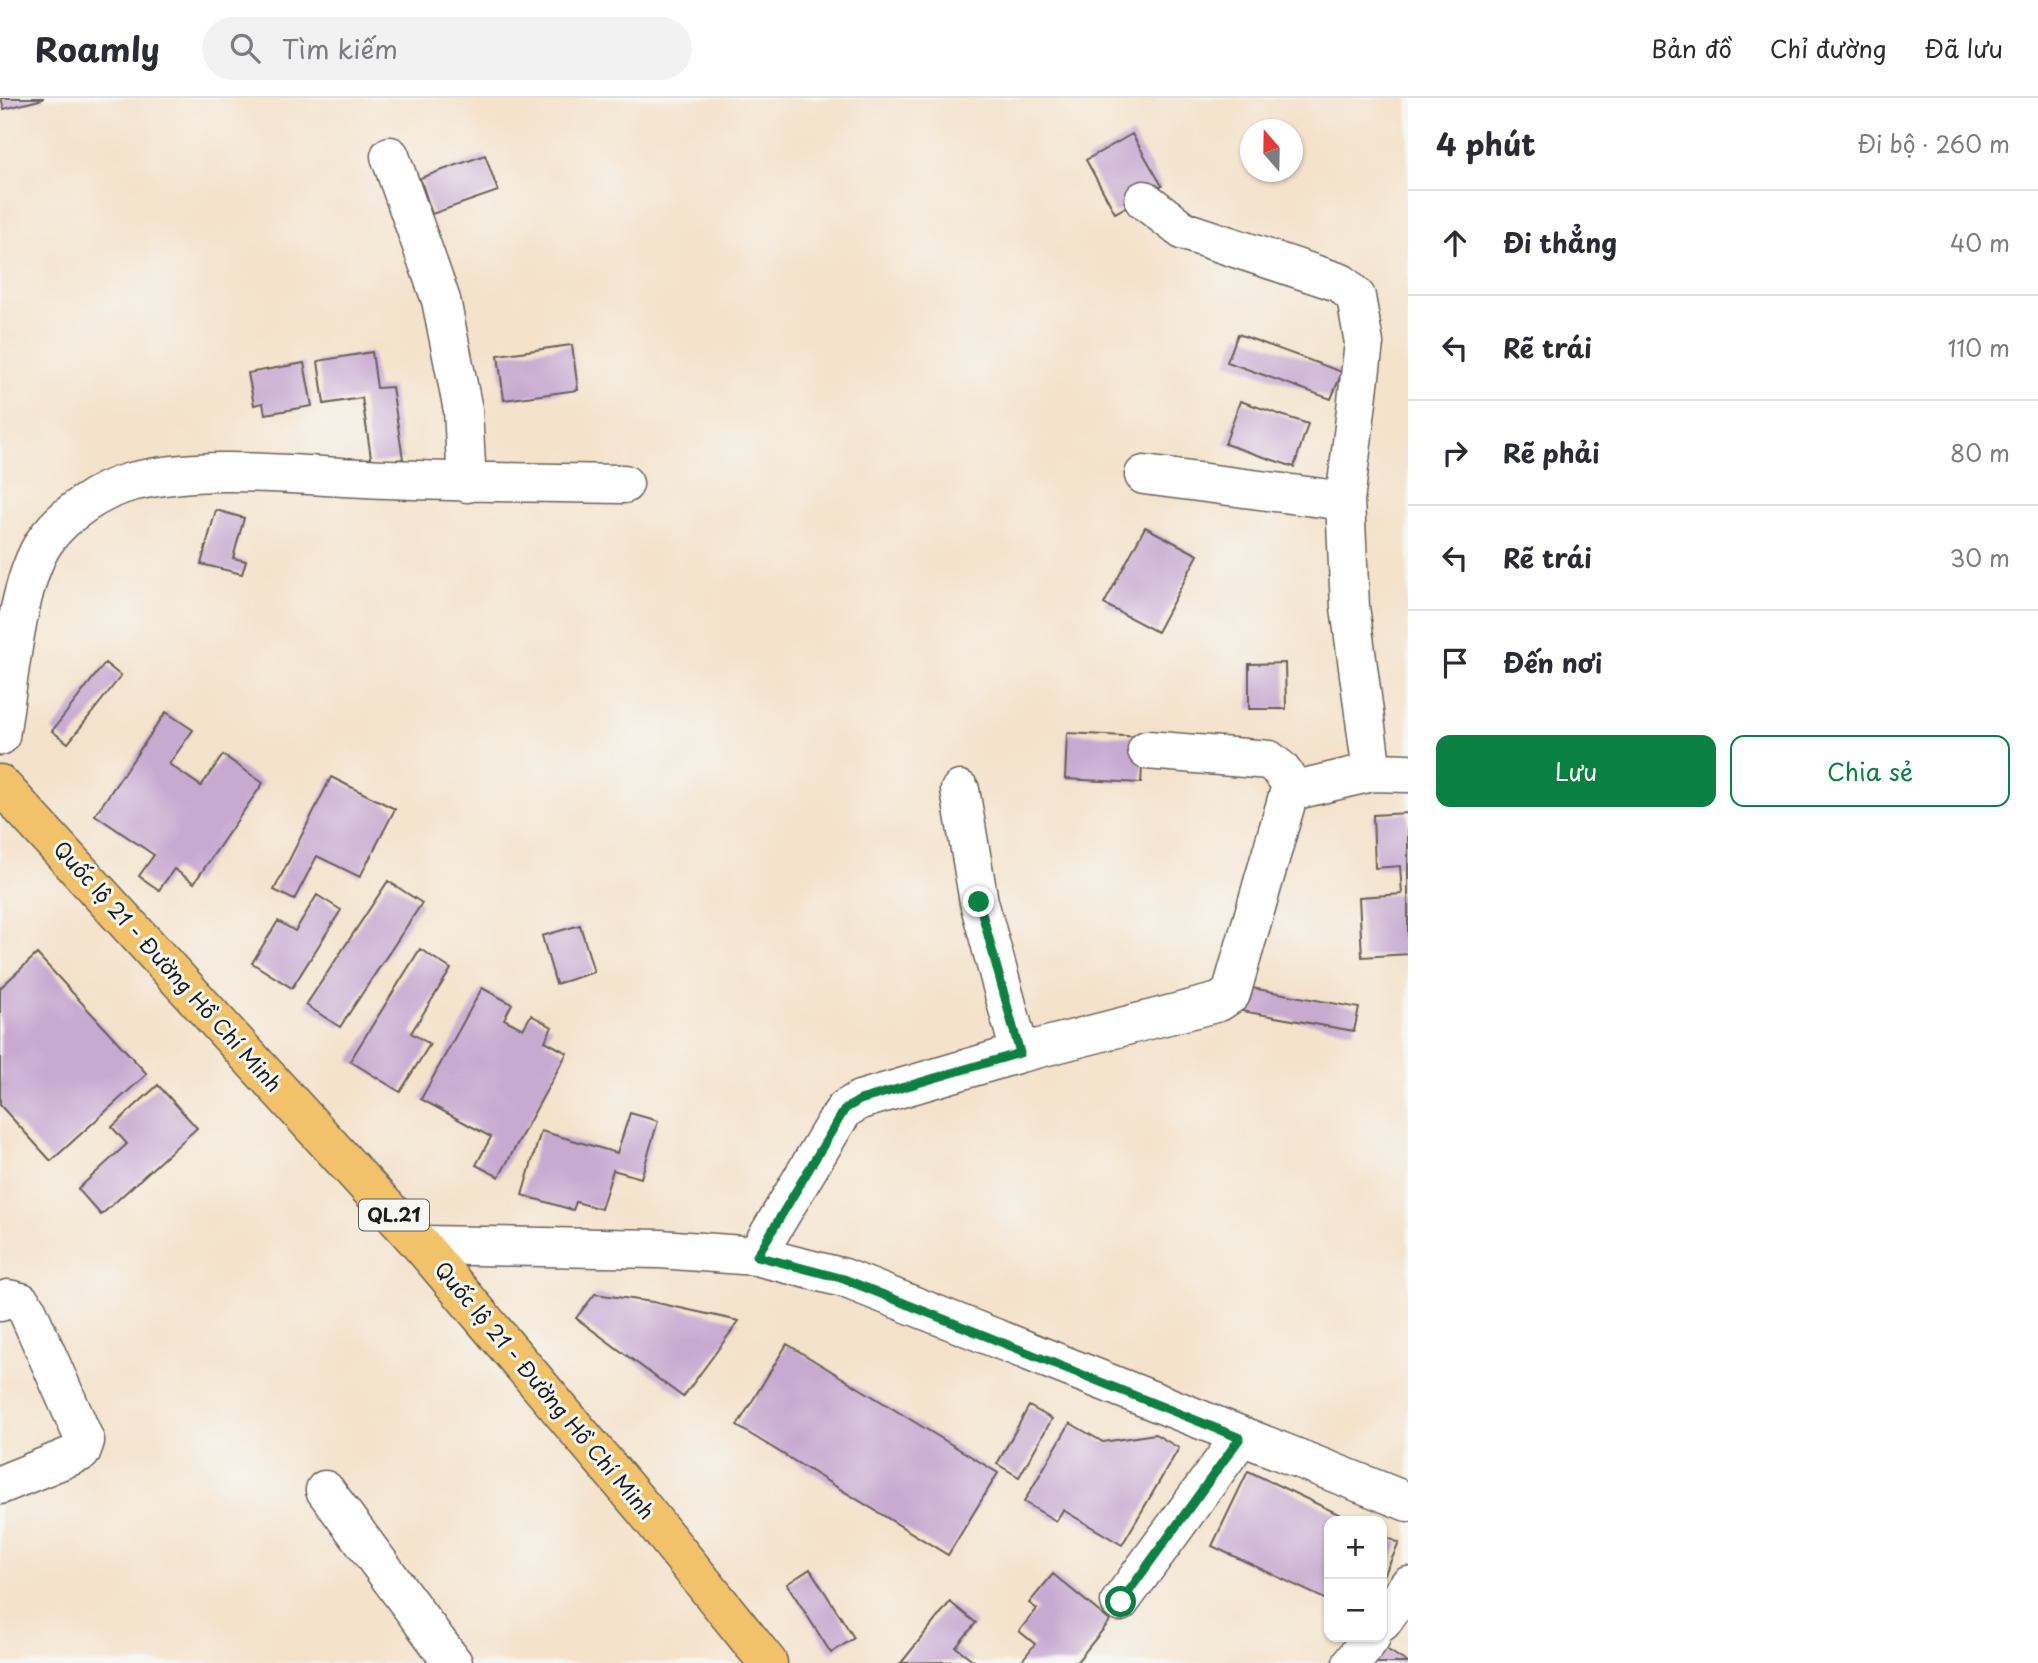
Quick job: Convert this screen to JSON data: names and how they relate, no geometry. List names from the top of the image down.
{
  "streets": {
    "highway": ["Quốc lộ 21 - Đường Hồ Chí Minh", "QL.21"]
  },
  "north": "top",
  "page": {
    "header": "Roamly",
    "search": "Tìm kiếm",
    "nav": ["Bản đồ", "Chỉ đường", "Đã lưu"],
    "heading": ["4 phút", "Đi bộ · 260 m"],
    "list": [
      ["Đi thẳng", "40 m"],
      ["Rẽ trái", "110 m"],
      ["Rẽ phải", "80 m"],
      ["Rẽ trái", "30 m"],
      "Đến nơi"
    ],
    "buttons": ["Lưu", "Chia sẻ"],
    "map_buttons": ["+", "−"]
  }
}
